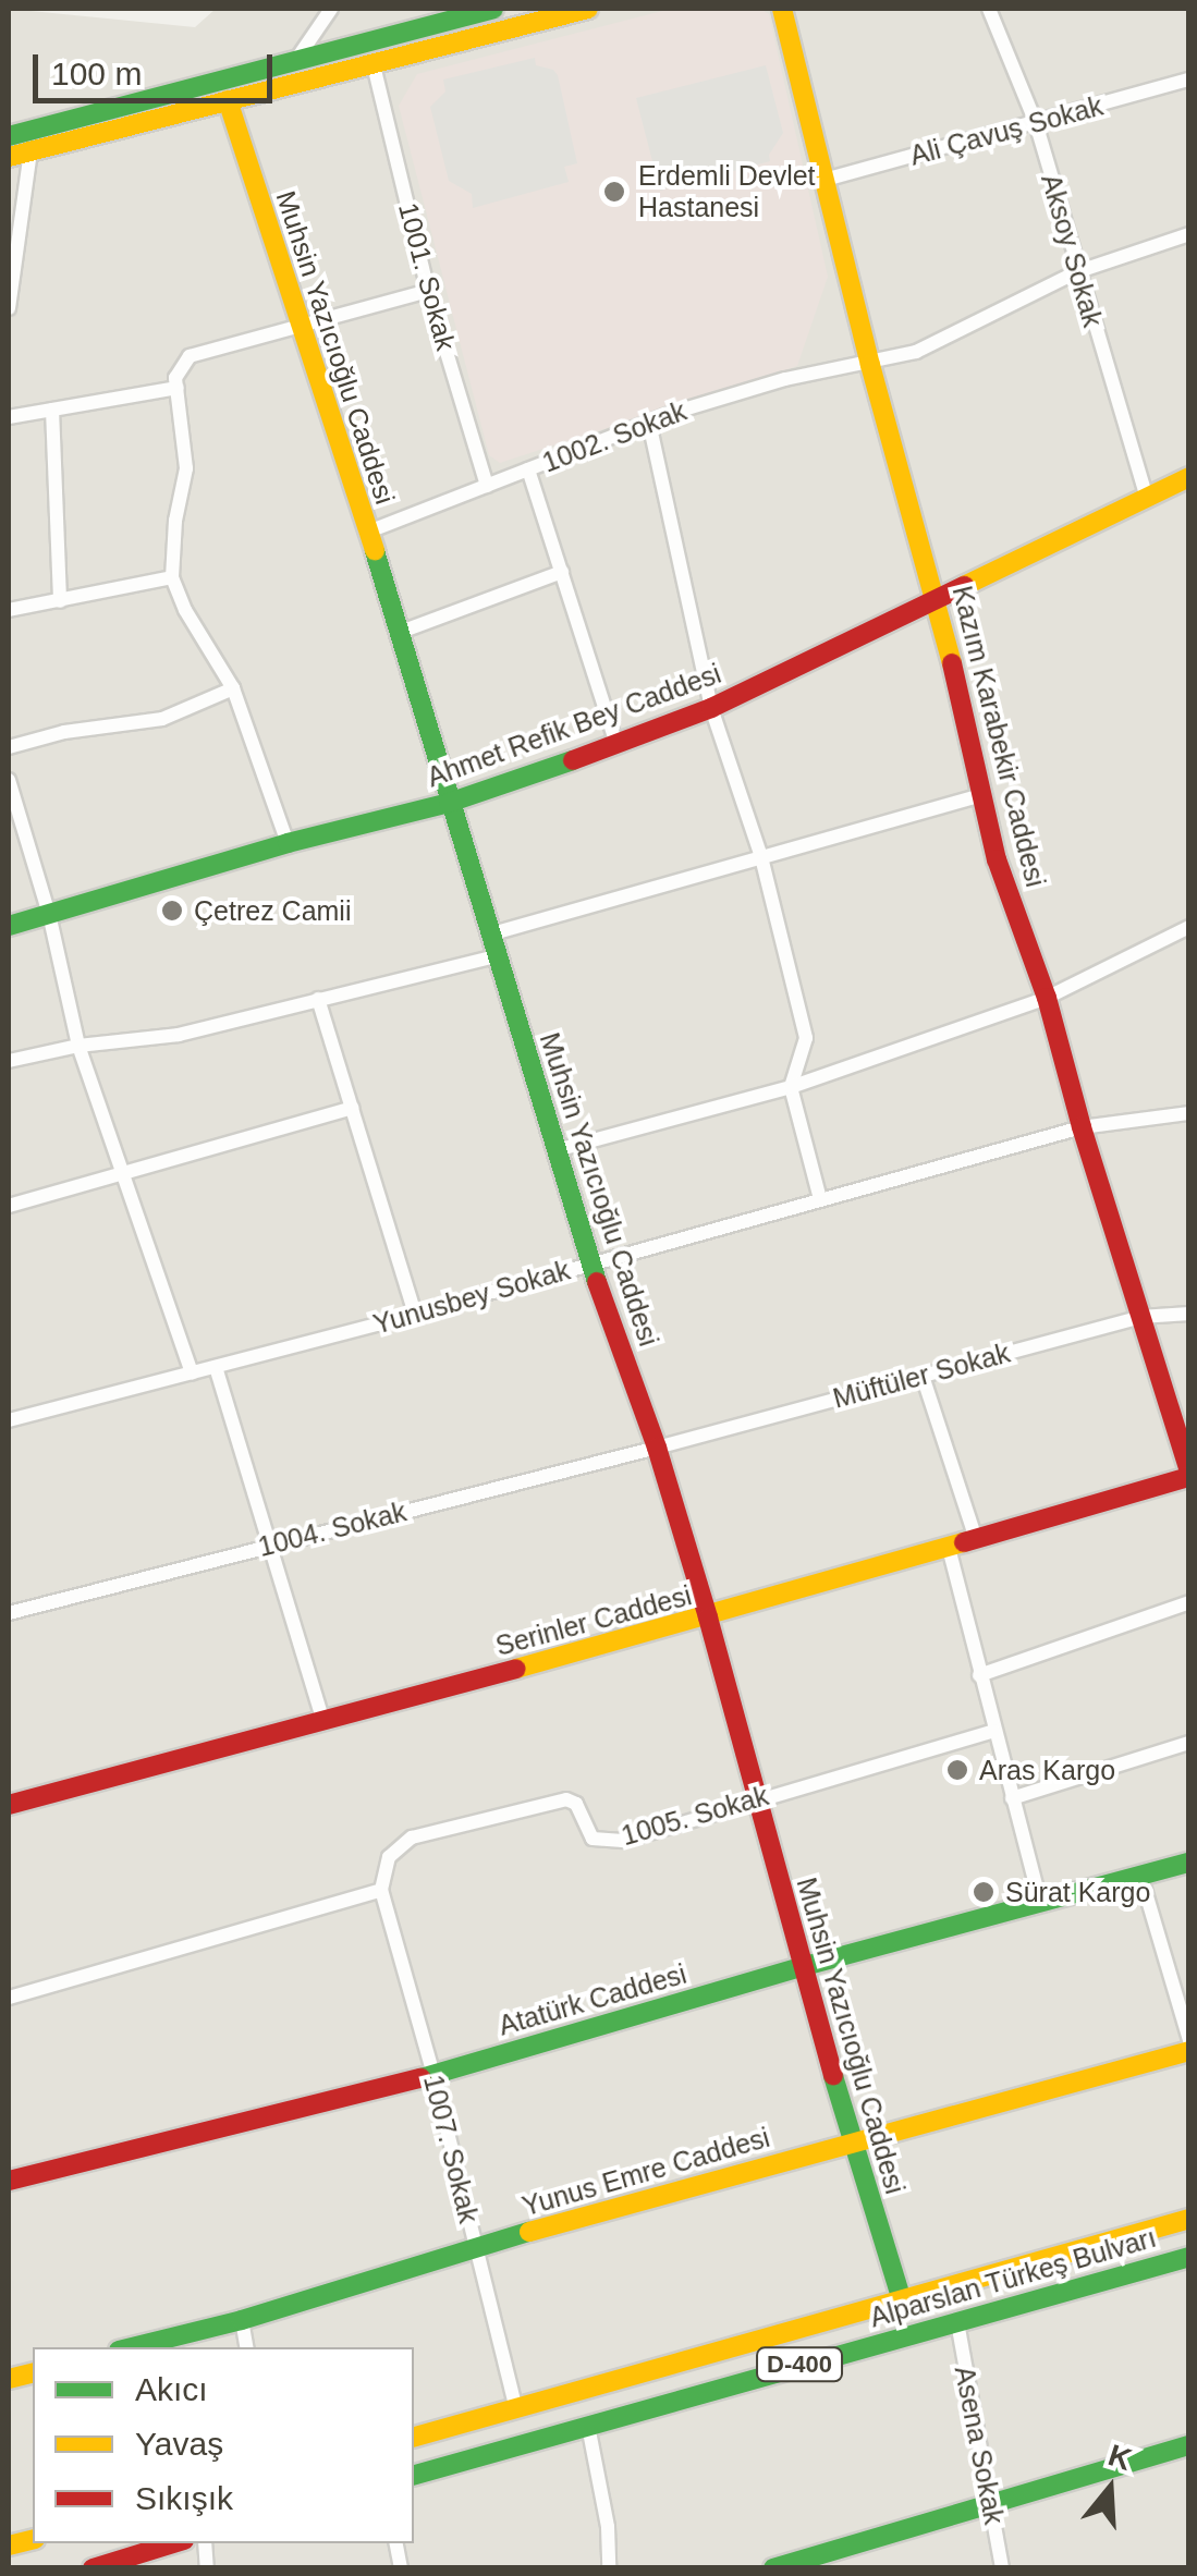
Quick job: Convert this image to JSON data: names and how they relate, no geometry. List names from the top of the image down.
{
  "streets": {
    "main road": [
      "Muhsin Yazıcıoğlu Caddesi",
      "Ahmet Refik Bey Caddesi",
      "Kazım Karabekir Caddesi",
      "Serinler Caddesi",
      "Atatürk Caddesi",
      "Yunus Emre Caddesi",
      "Alparslan Türkeş Bulvarı",
      "D-400"
    ],
    "street": [
      "Ali Çavuş Sokak",
      "Aksoy Sokak",
      "1001. Sokak",
      "1002. Sokak",
      "Yunusbey Sokak",
      "Müftüler Sokak",
      "1004. Sokak",
      "1005. Sokak",
      "1007. Sokak",
      "Asena Sokak"
    ]
  },
  "crossings": [
    ["Ali Çavuş Sokak", "Aksoy Sokak"],
    ["Ali Çavuş Sokak", "Kazım Karabekir Caddesi"],
    ["Aksoy Sokak", "1002. Sokak"],
    ["Aksoy Sokak", "Ahmet Refik Bey Caddesi"],
    ["1001. Sokak", "1002. Sokak"],
    ["Muhsin Yazıcıoğlu Caddesi", "1002. Sokak"],
    ["Muhsin Yazıcıoğlu Caddesi", "Ahmet Refik Bey Caddesi"],
    ["Muhsin Yazıcıoğlu Caddesi", "Yunusbey Sokak"],
    ["Muhsin Yazıcıoğlu Caddesi", "Müftüler Sokak"],
    ["Muhsin Yazıcıoğlu Caddesi", "1004. Sokak"],
    ["Muhsin Yazıcıoğlu Caddesi", "Serinler Caddesi"],
    ["Muhsin Yazıcıoğlu Caddesi", "1005. Sokak"],
    ["Muhsin Yazıcıoğlu Caddesi", "Atatürk Caddesi"],
    ["Muhsin Yazıcıoğlu Caddesi", "Yunus Emre Caddesi"],
    ["Muhsin Yazıcıoğlu Caddesi", "Alparslan Türkeş Bulvarı"],
    ["1002. Sokak", "Kazım Karabekir Caddesi"],
    ["Ahmet Refik Bey Caddesi", "Kazım Karabekir Caddesi"],
    ["Kazım Karabekir Caddesi", "Yunusbey Sokak"],
    ["Kazım Karabekir Caddesi", "Müftüler Sokak"],
    ["Kazım Karabekir Caddesi", "Serinler Caddesi"],
    ["Müftüler Sokak", "1004. Sokak"],
    ["1005. Sokak", "1007. Sokak"],
    ["Atatürk Caddesi", "1007. Sokak"],
    ["1007. Sokak", "Yunus Emre Caddesi"],
    ["1007. Sokak", "Alparslan Türkeş Bulvarı"],
    ["Alparslan Türkeş Bulvarı", "Asena Sokak"]
  ],
  "places": [
    "Erdemli Devlet Hastanesi",
    "Çetrez Camii",
    "Aras Kargo",
    "Sürat Kargo"
  ],
  "legend": ["Akıcı", "Yavaş", "Sıkışık"],
  "scale_bar": "100 m",
  "north": "top"
}
